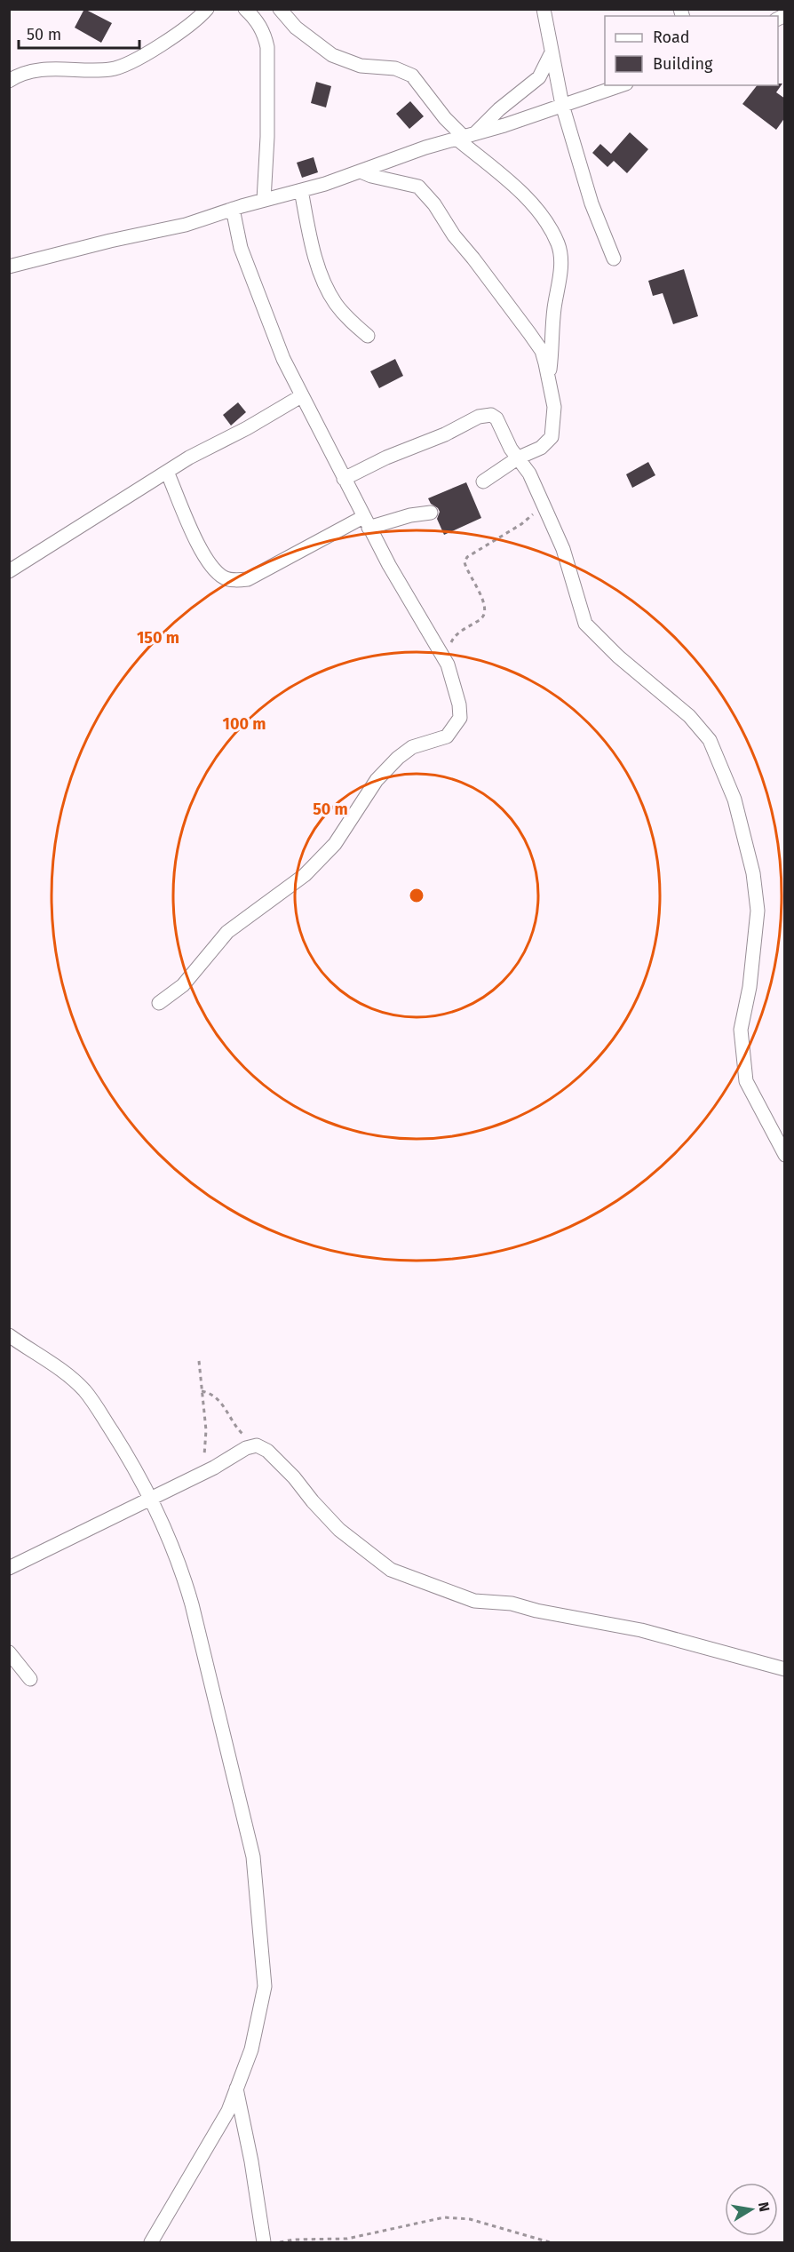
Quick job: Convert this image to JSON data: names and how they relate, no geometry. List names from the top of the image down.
{
  "legend": ["Road", "Building"],
  "scale_bar": "50 m",
  "north": "right",
  "rings": ["150 m", "100 m", "50 m"]
}
